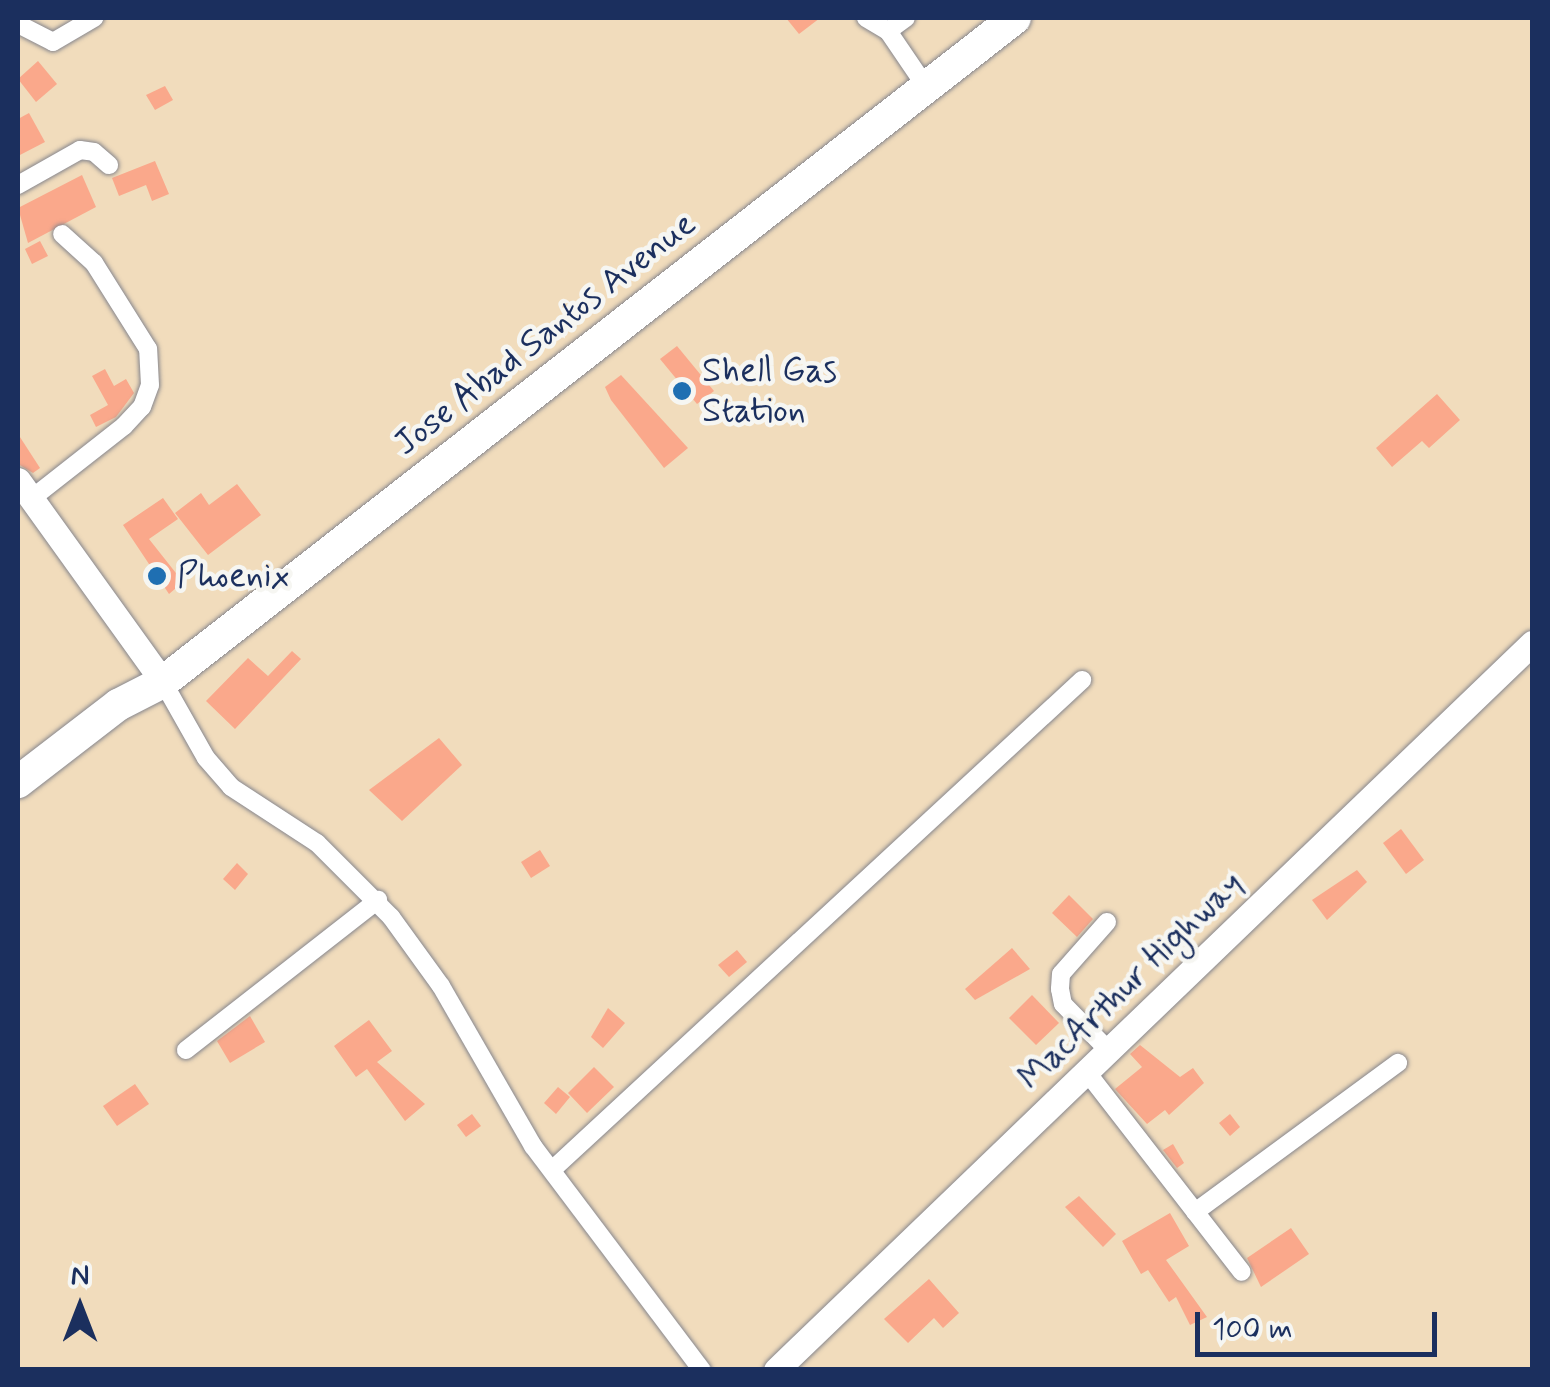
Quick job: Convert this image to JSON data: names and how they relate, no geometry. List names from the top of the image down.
{
  "streets": {
    "highway": ["Jose Abad Santos Avenue"],
    "main road": ["MacArthur Highway"]
  },
  "places": ["Shell Gas Station", "Phoenix"],
  "scale_bar": "100 m",
  "north": "top"
}
